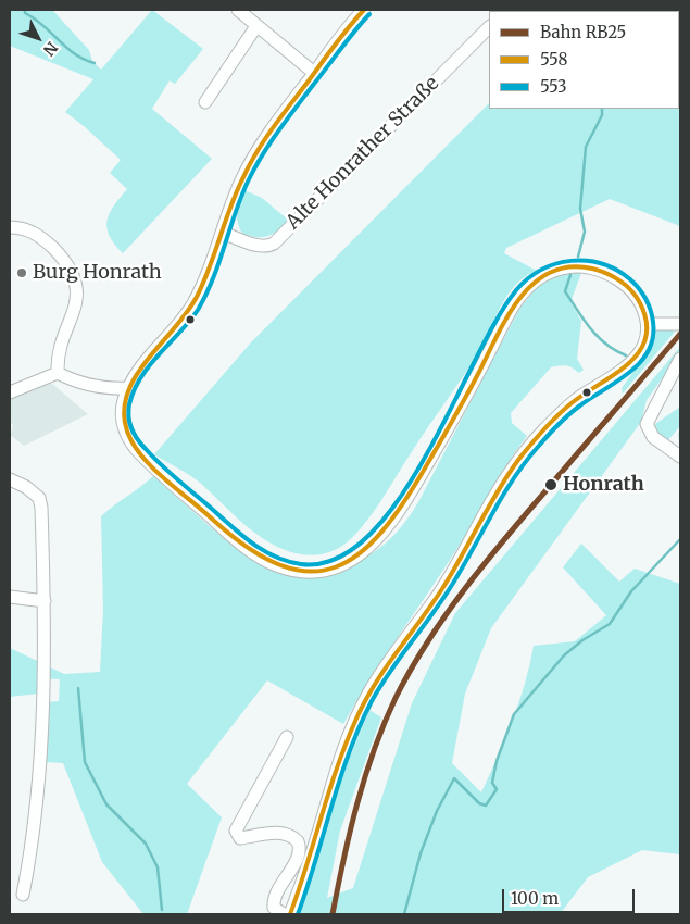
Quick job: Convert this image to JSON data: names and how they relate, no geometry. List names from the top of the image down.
{
  "streets": {
    "street": ["Alte Honrather Straße"]
  },
  "places": ["Burg Honrath", "Honrath"],
  "lines": ["transit line 558", "transit line 553", "rail line RB25"],
  "legend": ["Bahn RB25", "558", "553"],
  "scale_bar": "100 m",
  "north": "bottom right"
}
